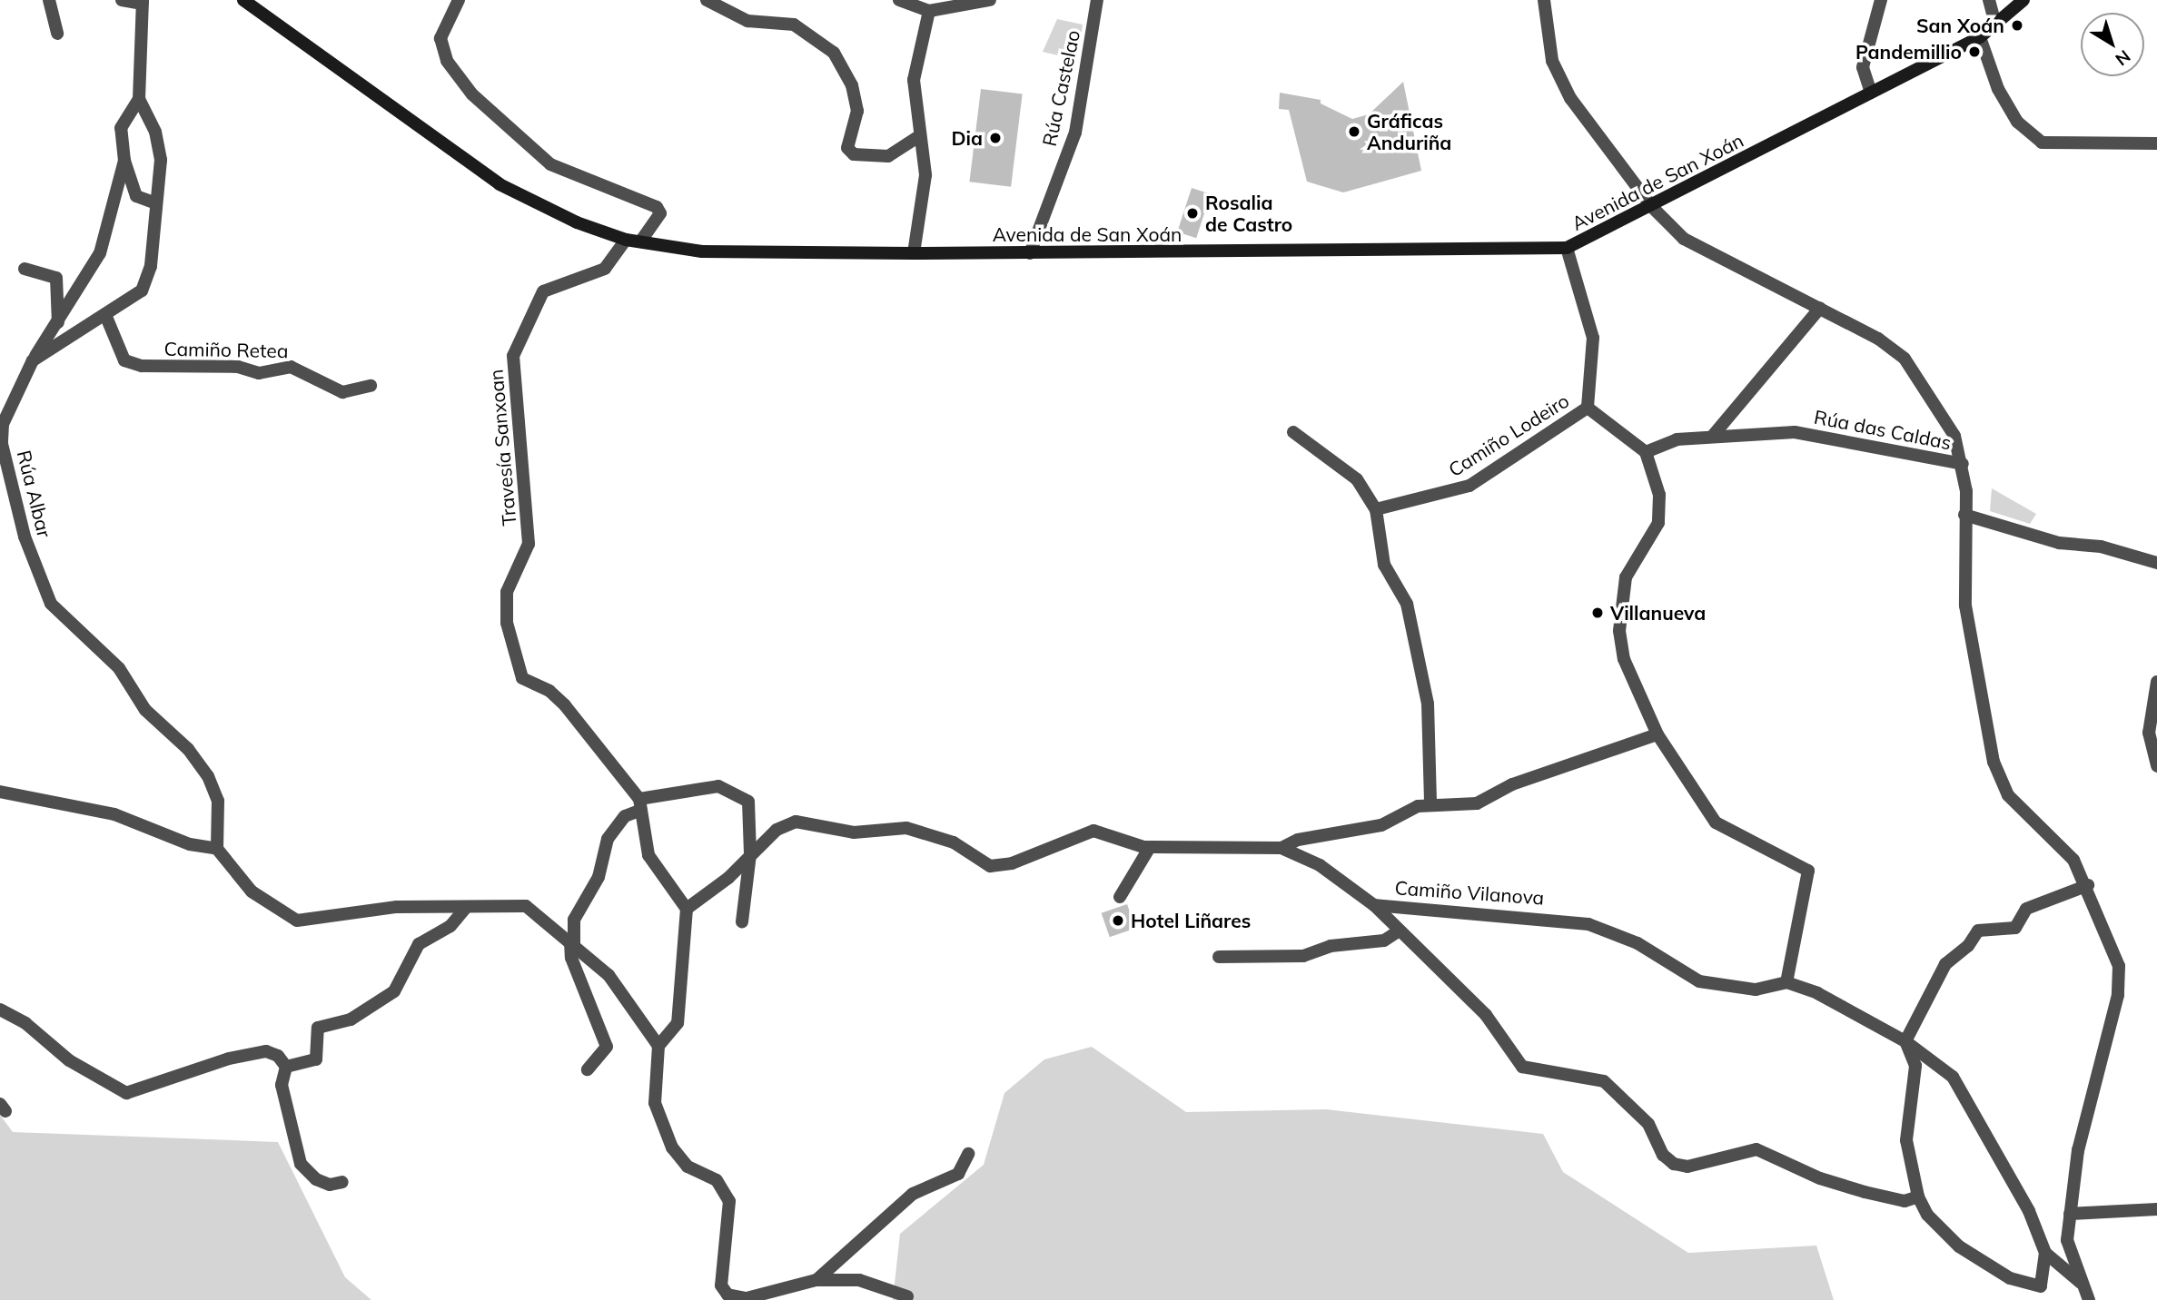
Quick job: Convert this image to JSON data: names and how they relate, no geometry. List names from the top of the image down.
{
  "streets": {
    "main road": ["Avenida de San Xoán"],
    "street": [
      "Rúa Castelao",
      "Camiño Retea",
      "Rúa das Caldas",
      "Camiño Lodeiro",
      "Travesía Sanxoan",
      "Rúa Albar",
      "Camiño Vilanova"
    ]
  },
  "crossings": [
    ["Rúa Castelao", "Avenida de San Xoán"],
    ["Avenida de San Xoán", "Travesía Sanxoan"]
  ],
  "places": [
    "San Xoán",
    "Pandemillio",
    "Gráficas Anduriña",
    "Dia",
    "Rosalia de Castro",
    "Villanueva",
    "Hotel Liñares"
  ],
  "north": "bottom right"
}
